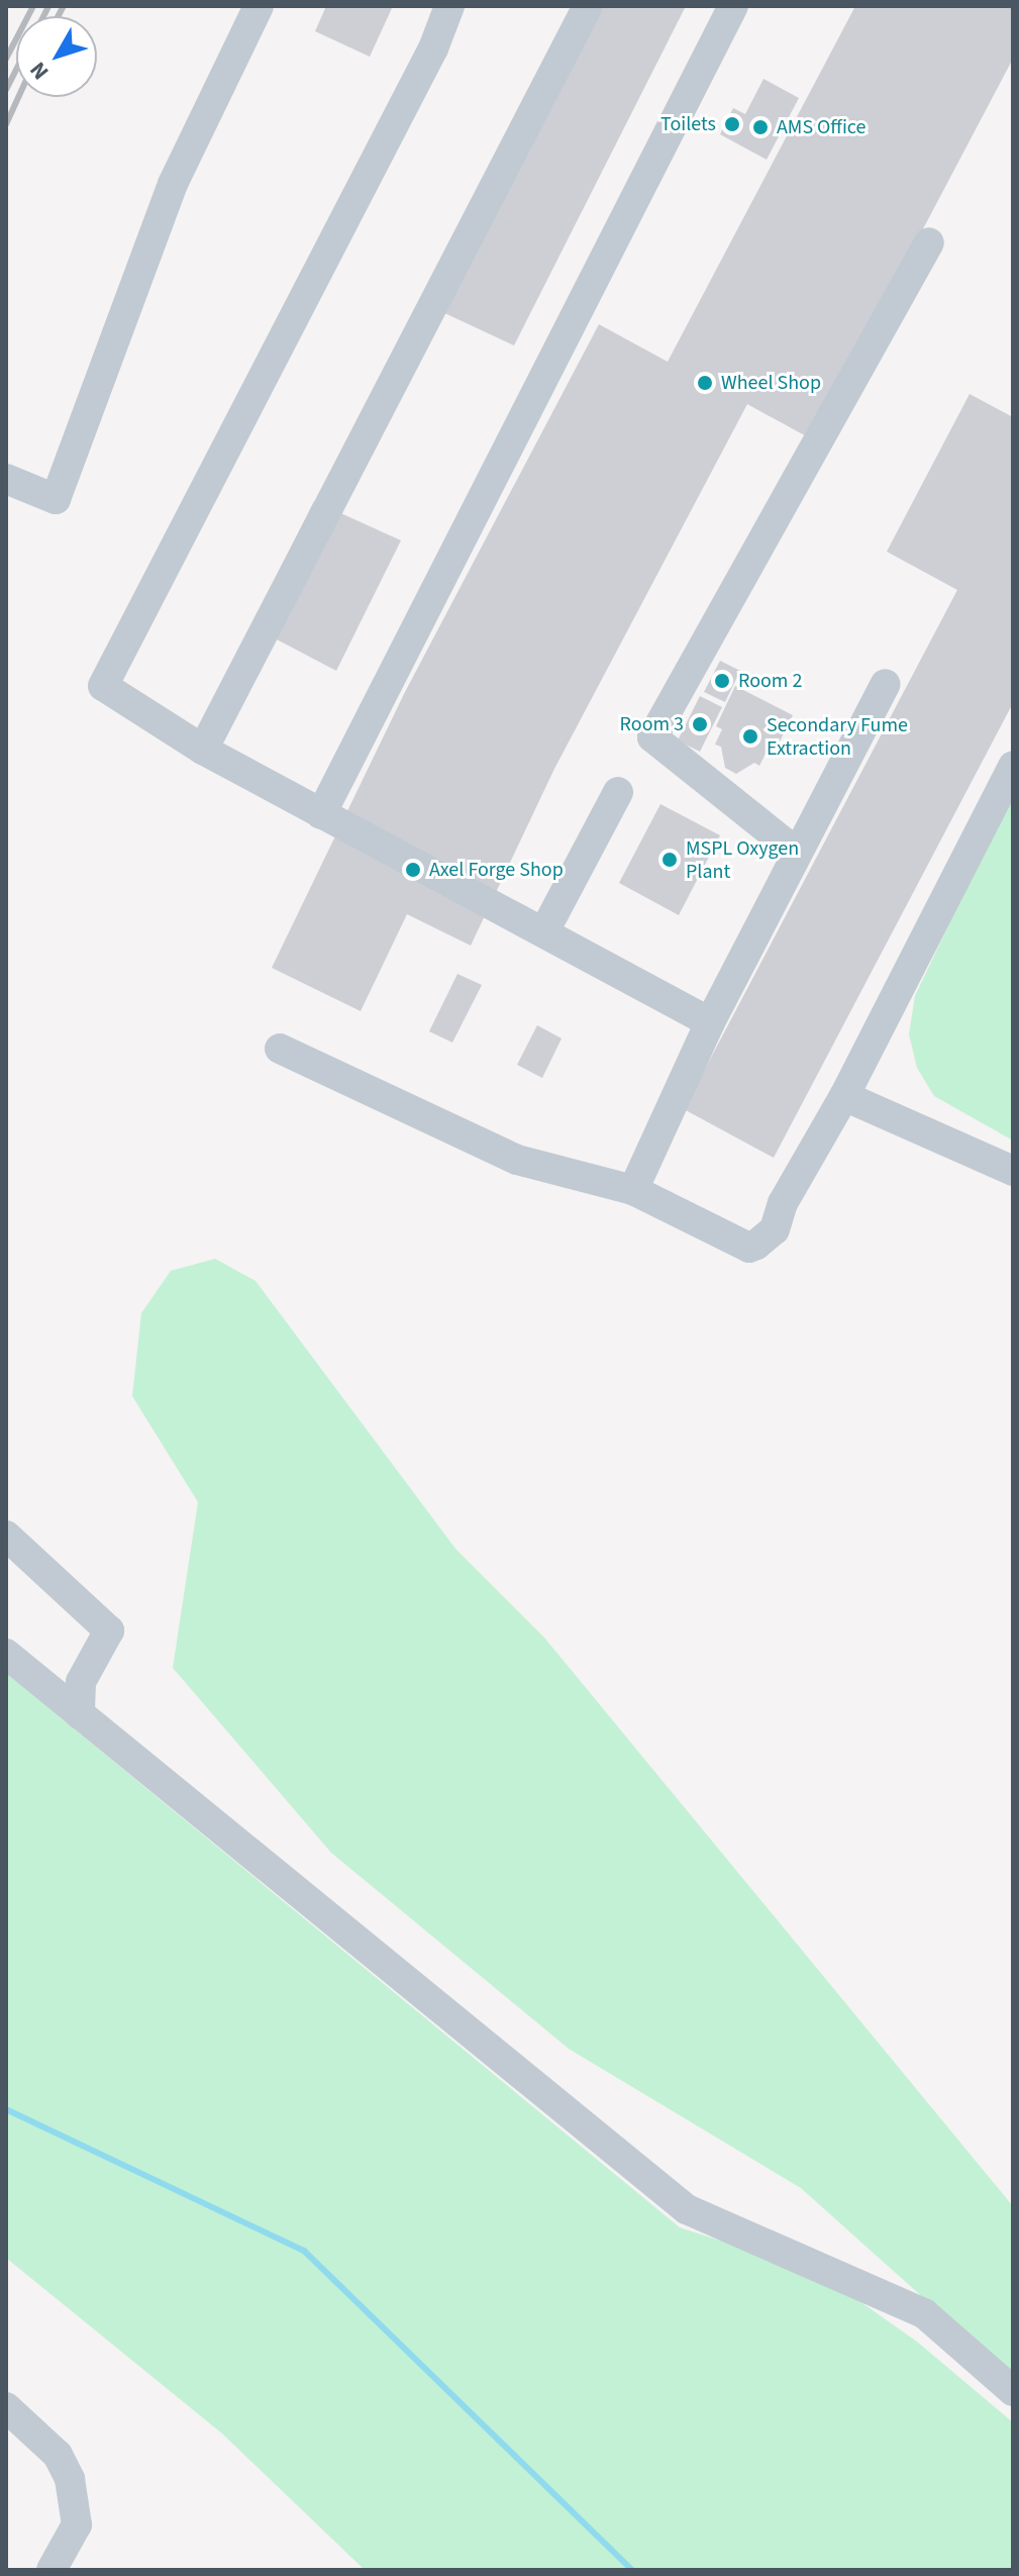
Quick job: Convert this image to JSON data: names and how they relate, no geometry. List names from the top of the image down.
{
  "places": [
    "Toilets",
    "AMS Office",
    "Wheel Shop",
    "Room 2",
    "Room 3",
    "Secondary Fume Extraction",
    "MSPL Oxygen Plant",
    "Axel Forge Shop"
  ],
  "north": "bottom left"
}
